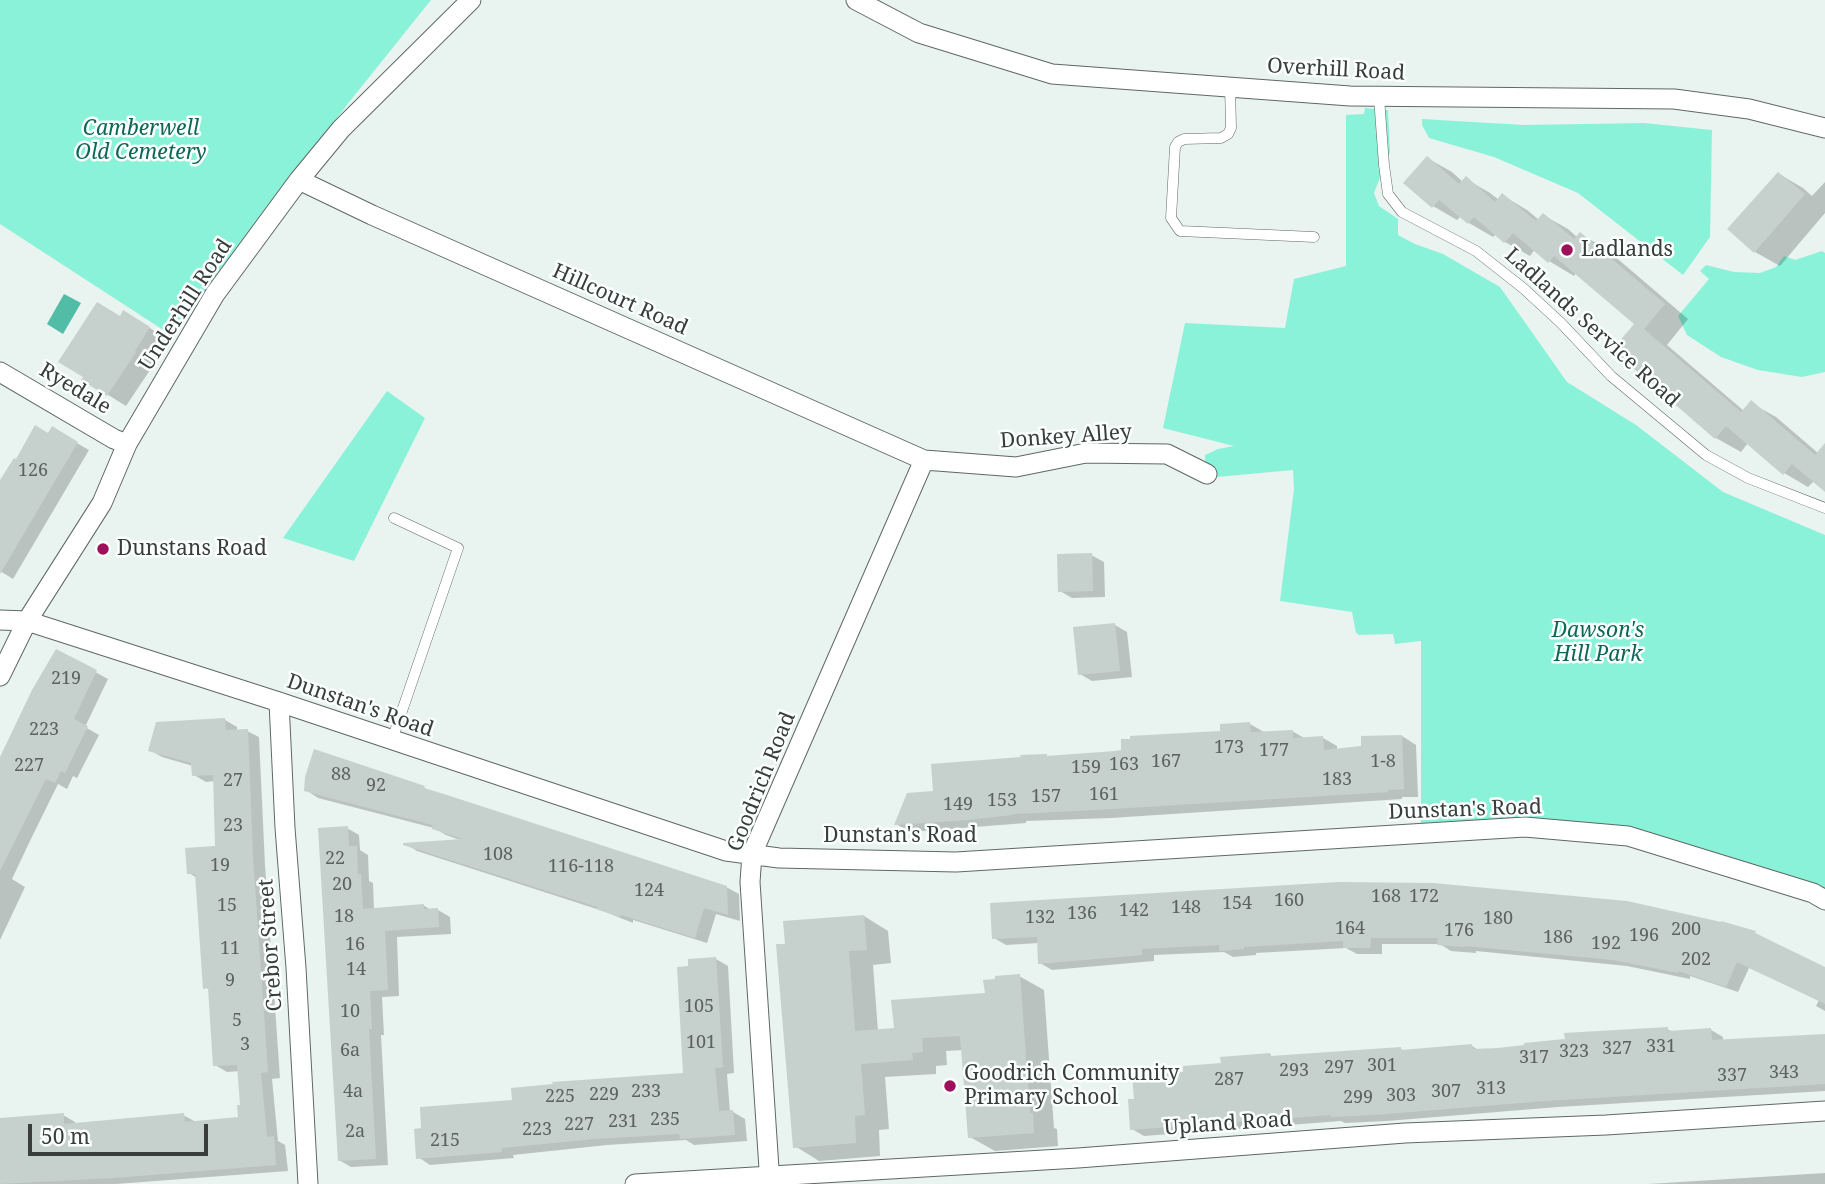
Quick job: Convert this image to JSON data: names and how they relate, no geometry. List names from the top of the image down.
{
  "streets": {
    "street": [
      "Overhill Road",
      "Hillcourt Road",
      "Underhill Road",
      "Ryedale",
      "Donkey Alley",
      "Dunstan's Road",
      "Goodrich Road",
      "Crebor Street",
      "Upland Road"
    ],
    "lane": ["Ladlands Service Road"]
  },
  "crossings": [
    ["Overhill Road", "Ladlands Service Road"],
    ["Hillcourt Road", "Underhill Road"],
    ["Hillcourt Road", "Donkey Alley"],
    ["Hillcourt Road", "Goodrich Road"],
    ["Underhill Road", "Ryedale"],
    ["Underhill Road", "Dunstan's Road"],
    ["Donkey Alley", "Goodrich Road"],
    ["Dunstan's Road", "Goodrich Road"],
    ["Dunstan's Road", "Crebor Street"],
    ["Goodrich Road", "Upland Road"]
  ],
  "parks": ["Camberwell Old Cemetery", "Dawson's Hill Park"],
  "places": ["Ladlands", "Dunstans Road", "Goodrich Community Primary School"],
  "house_numbers": [
    "126",
    "219",
    "223",
    "173",
    "177",
    "167",
    "1-8",
    "163",
    "227",
    "159",
    "88",
    "183",
    "27",
    "92",
    "161",
    "157",
    "153",
    "149",
    "23",
    "108",
    "22",
    "19",
    "116-118",
    "20",
    "124",
    "168",
    "172",
    "160",
    "154",
    "15",
    "148",
    "142",
    "136",
    "18",
    "132",
    "180",
    "164",
    "200",
    "176",
    "196",
    "186",
    "192",
    "16",
    "11",
    "202",
    "14",
    "9",
    "105",
    "10",
    "5",
    "101",
    "3",
    "331",
    "327",
    "6a",
    "323",
    "317",
    "301",
    "297",
    "293",
    "343",
    "337",
    "287",
    "313",
    "4a",
    "233",
    "307",
    "229",
    "303",
    "225",
    "299",
    "235",
    "231",
    "227",
    "223",
    "2a",
    "215"
  ],
  "scale_bar": "50 m"
}
